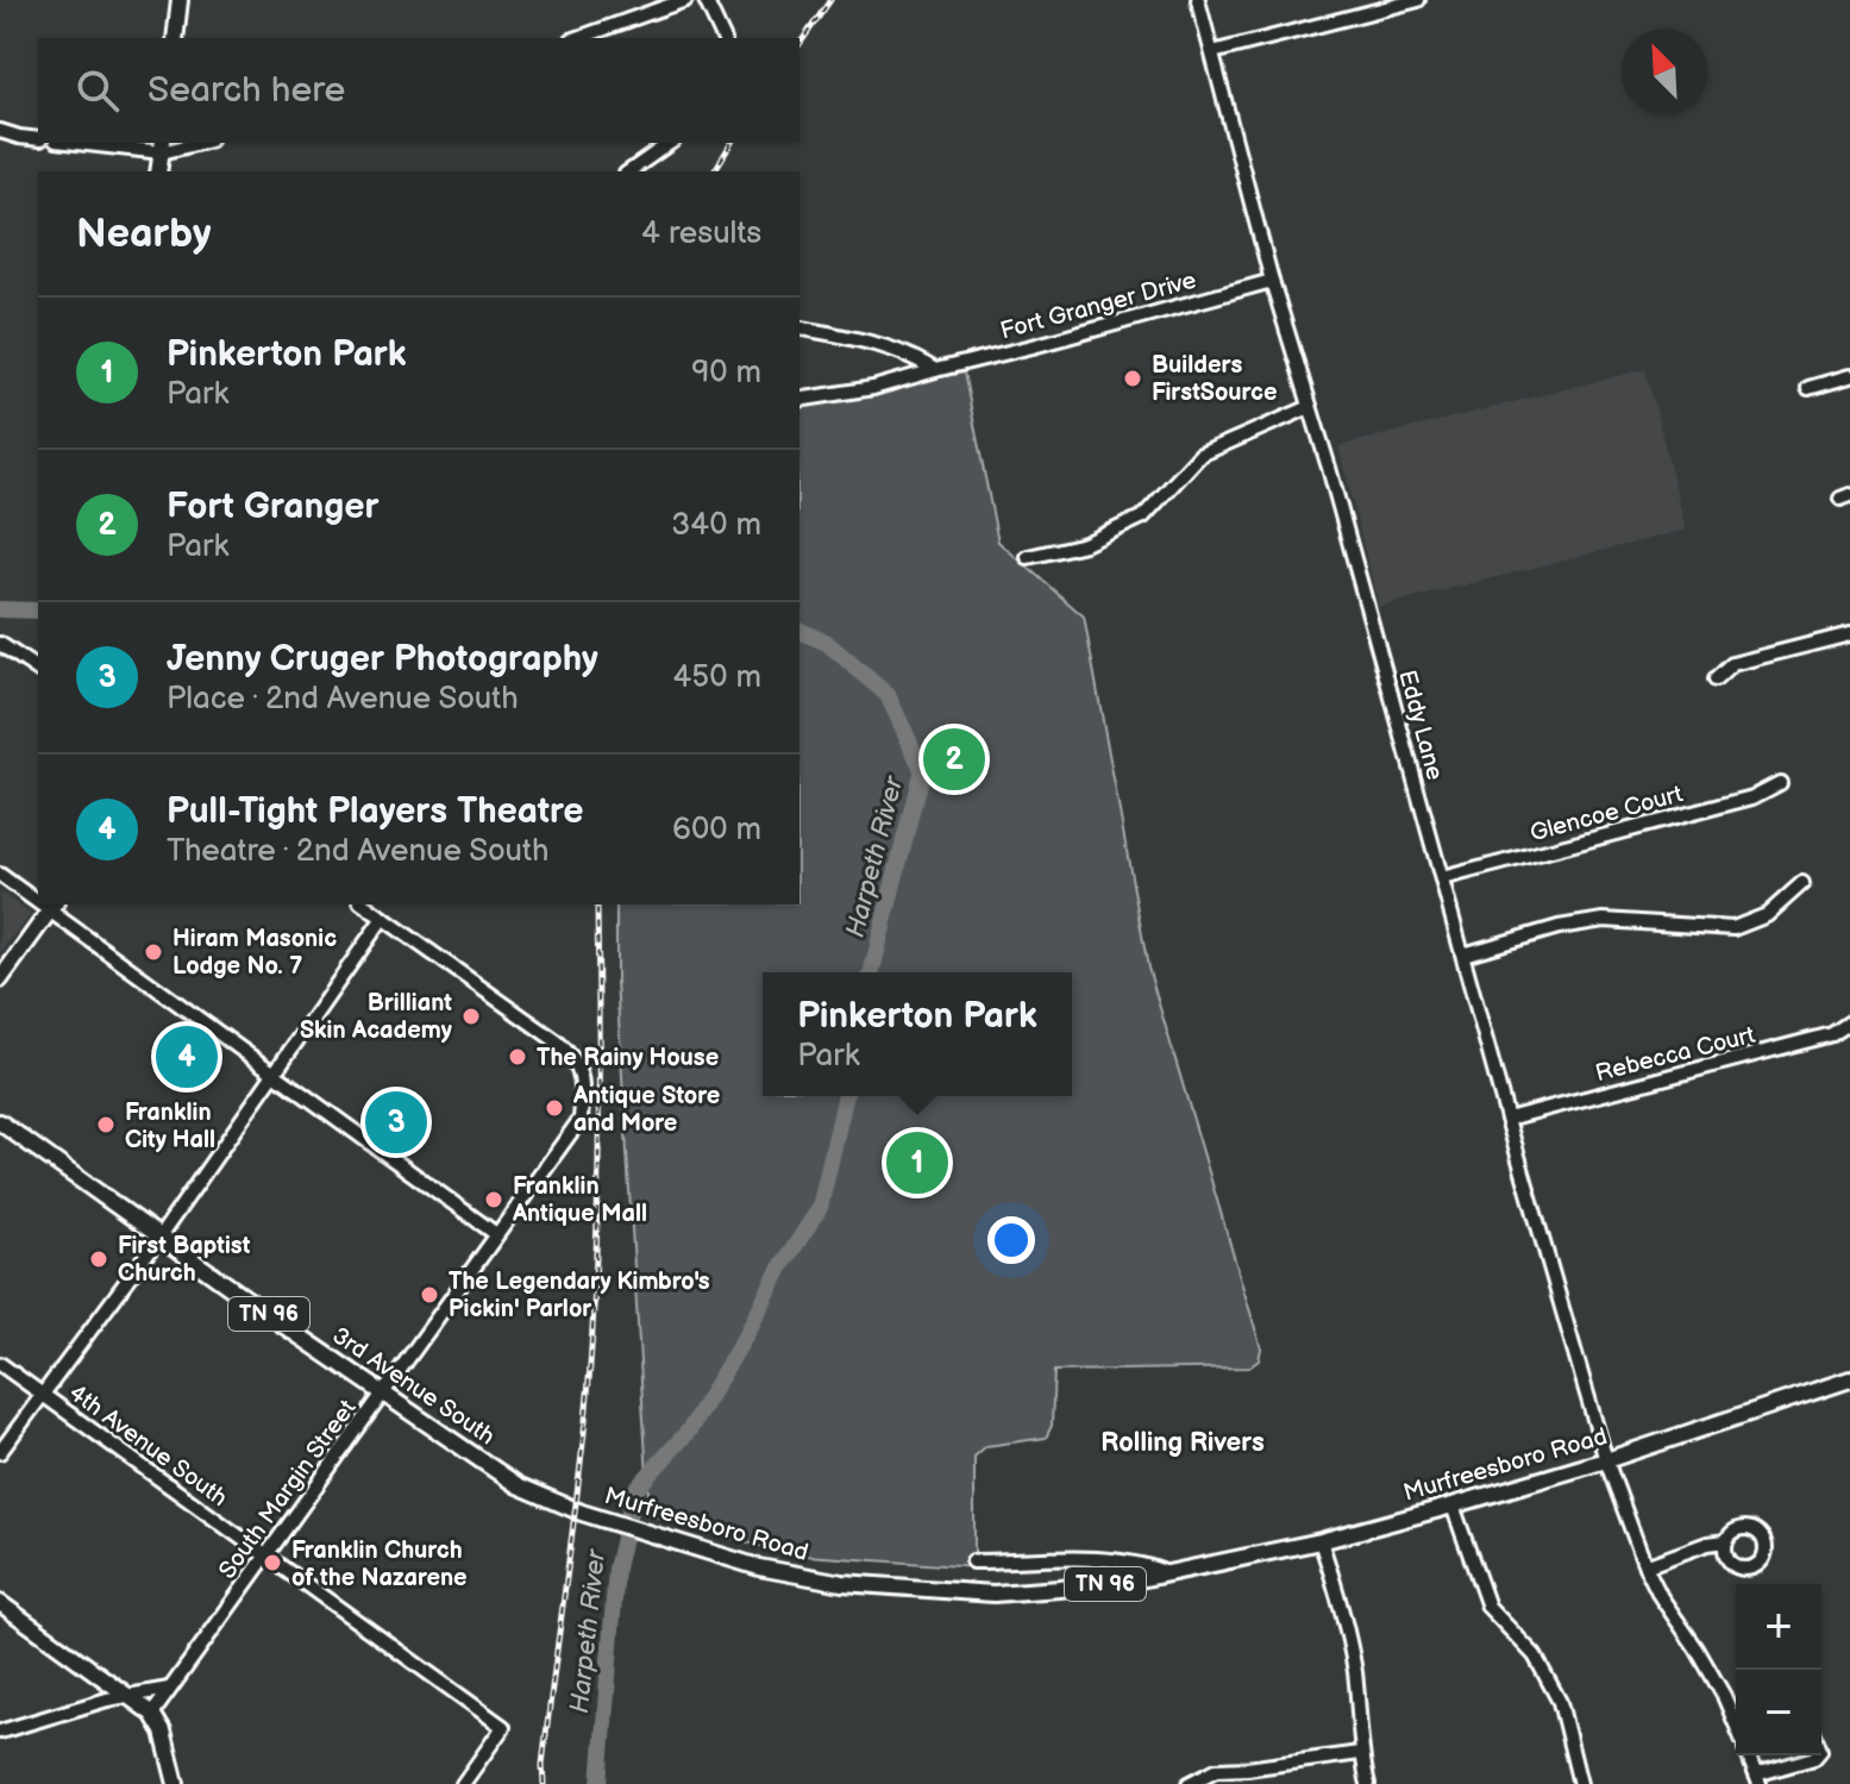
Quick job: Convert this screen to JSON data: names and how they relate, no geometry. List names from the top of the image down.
{
  "streets": {
    "main road": ["TN 96", "3rd Avenue South", "Murfreesboro Road"],
    "street": [
      "Fort Granger Drive",
      "Eddy Lane",
      "Glencoe Court",
      "Rebecca Court",
      "4th Avenue South",
      "South Margin Street"
    ]
  },
  "crossings": [
    ["Fort Granger Drive", "Eddy Lane"],
    ["Eddy Lane", "Glencoe Court"],
    ["Eddy Lane", "Rebecca Court"],
    ["Eddy Lane", "Murfreesboro Road"],
    ["3rd Avenue South", "Murfreesboro Road"],
    ["3rd Avenue South", "South Margin Street"],
    ["4th Avenue South", "South Margin Street"]
  ],
  "districts": ["Rolling Rivers"],
  "water": ["Harpeth River"],
  "places": [
    "Builders FirstSource",
    "Hiram Masonic Lodge No. 7",
    "Brilliant Skin Academy",
    "The Rainy House",
    "Antique Store and More",
    "Franklin City Hall",
    "Franklin Antique Mall",
    "First Baptist Church",
    "The Legendary Kimbro's Pickin' Parlor",
    "Franklin Church of the Nazarene"
  ],
  "north": "top left",
  "page": {
    "search": "Search here",
    "heading": ["Nearby", "4 results"],
    "list": [
      {
        "mark": "1",
        "name": "Pinkerton Park",
        "note": "Park",
        "value": "90 m"
      },
      {
        "mark": "2",
        "name": "Fort Granger",
        "note": "Park",
        "value": "340 m"
      },
      {
        "mark": "3",
        "name": "Jenny Cruger Photography",
        "note": "Place · 2nd Avenue South",
        "value": "450 m"
      },
      {
        "mark": "4",
        "name": "Pull-Tight Players Theatre",
        "note": "Theatre · 2nd Avenue South",
        "value": "600 m"
      }
    ],
    "pins": [
      "2",
      "4",
      "3",
      "1"
    ],
    "popup": ["Pinkerton Park", "Park"],
    "map_buttons": ["+", "−"]
  }
}
